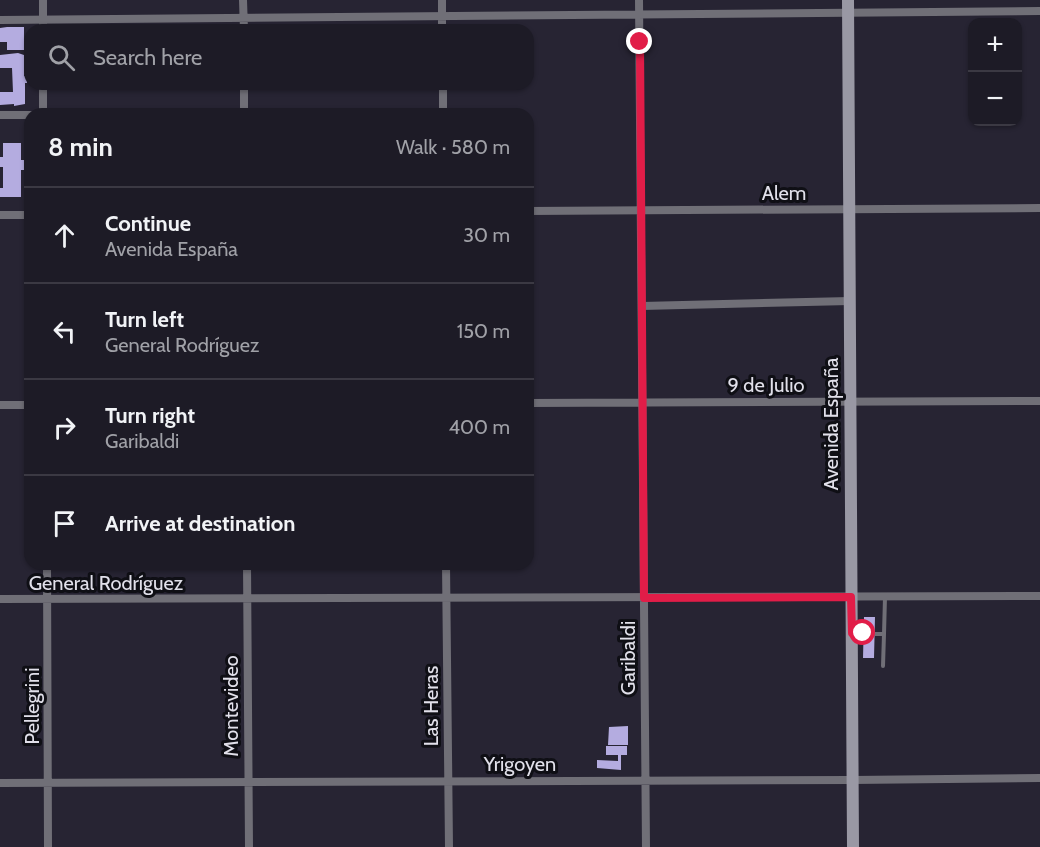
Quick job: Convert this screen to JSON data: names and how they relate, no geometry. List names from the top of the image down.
{
  "streets": {
    "main road": ["Avenida España"],
    "street": [
      "Alem",
      "9 de Julio",
      "General Rodríguez",
      "Garibaldi",
      "Pellegrini",
      "Montevideo",
      "Las Heras",
      "Yrigoyen"
    ]
  },
  "crossings": [
    ["Alem", "Avenida España"],
    ["Alem", "Garibaldi"],
    ["9 de Julio", "Avenida España"],
    ["9 de Julio", "Garibaldi"],
    ["Avenida España", "General Rodríguez"],
    ["Avenida España", "Yrigoyen"],
    ["General Rodríguez", "Garibaldi"],
    ["General Rodríguez", "Pellegrini"],
    ["General Rodríguez", "Montevideo"],
    ["General Rodríguez", "Las Heras"],
    ["Garibaldi", "Yrigoyen"],
    ["Pellegrini", "Yrigoyen"],
    ["Montevideo", "Yrigoyen"],
    ["Las Heras", "Yrigoyen"]
  ],
  "page": {
    "map_buttons": ["+", "−"],
    "search": "Search here",
    "heading": ["8 min", "Walk · 580 m"],
    "list": [
      ["Continue", "Avenida España", "30 m"],
      ["Turn left", "General Rodríguez", "150 m"],
      ["Turn right", "Garibaldi", "400 m"],
      "Arrive at destination"
    ]
  }
}
